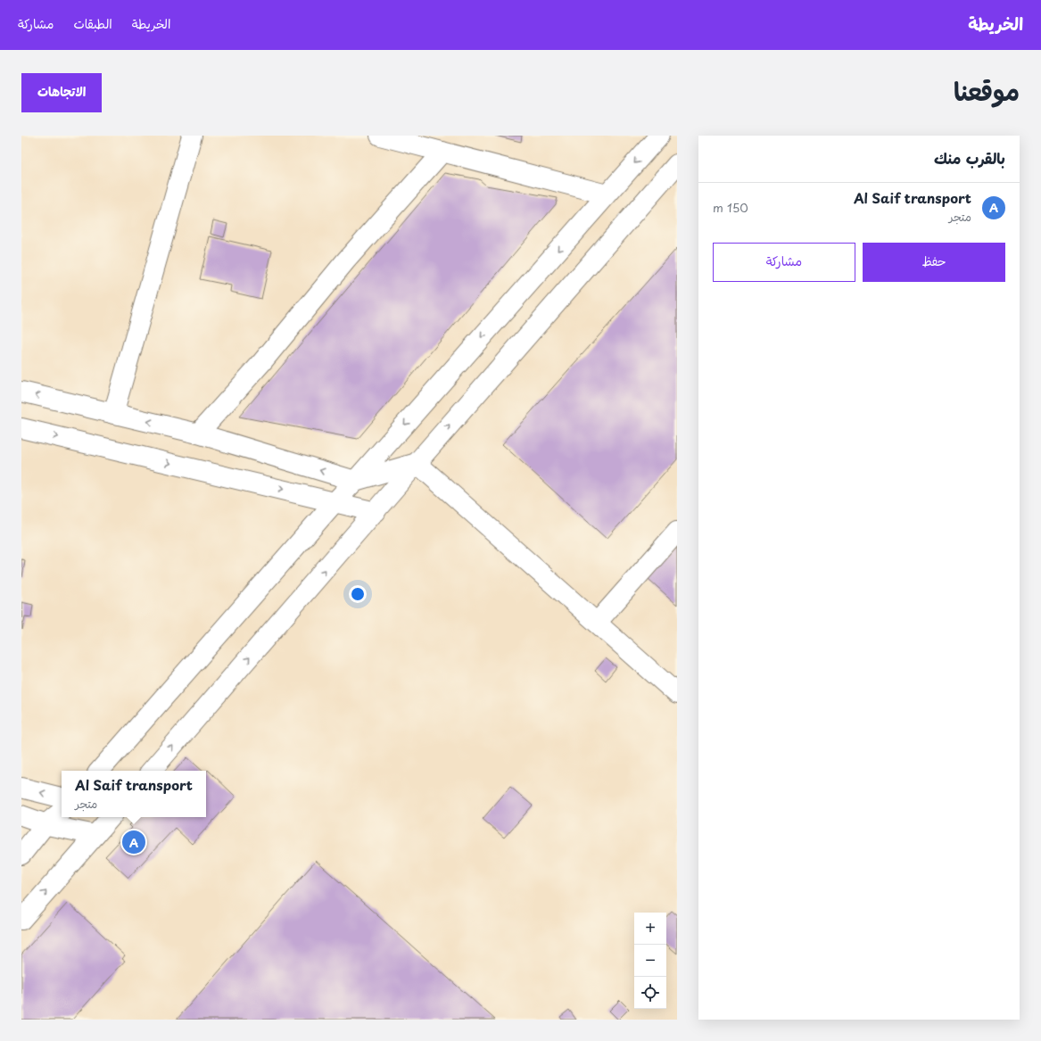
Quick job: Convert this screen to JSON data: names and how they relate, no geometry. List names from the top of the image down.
{
  "page": {
    "header": "الخريطة",
    "nav": ["الخريطة", "الطبقات", "مشاركة"],
    "title": "موقعنا",
    "buttons": [
      "الاتجاهات",
      ["حفظ", "مشاركة"]
    ],
    "heading": "بالقرب منك",
    "list": [
      {
        "mark": "A",
        "name": "Al Saif transport",
        "note": "متجر",
        "value": "150 m"
      }
    ],
    "popup": ["Al Saif transport", "متجر"],
    "pins": "A",
    "map_buttons": ["+", "−"]
  }
}
